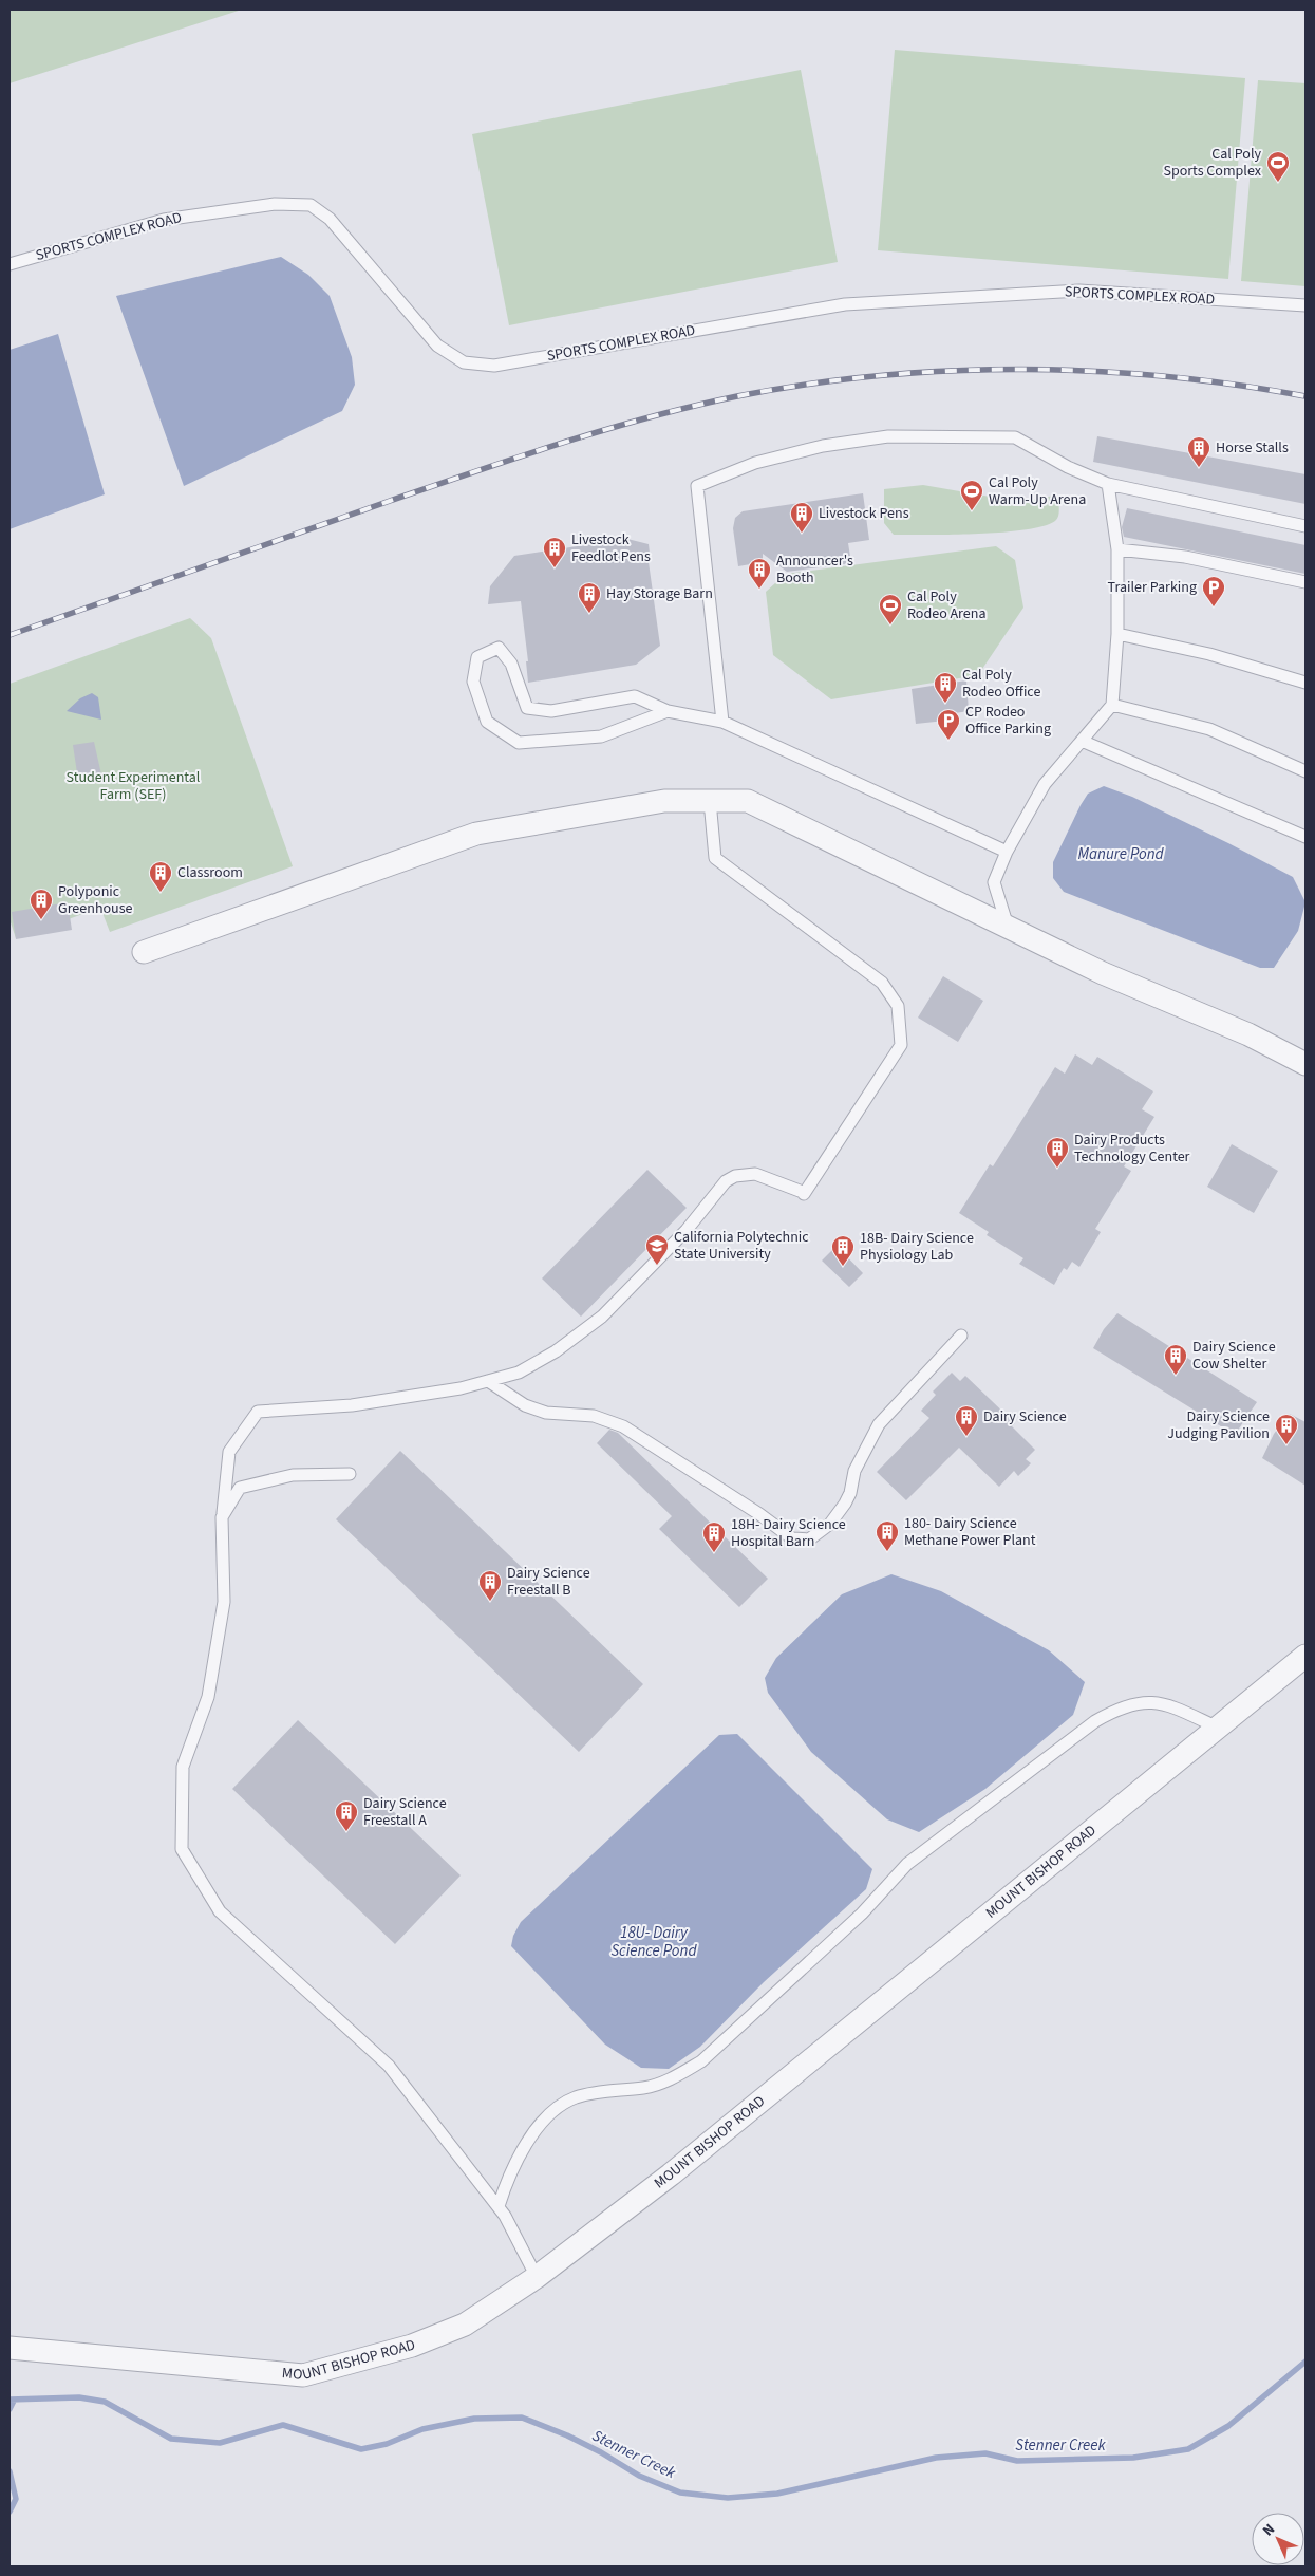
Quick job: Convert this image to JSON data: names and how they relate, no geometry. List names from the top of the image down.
{
  "streets": {
    "street": ["MOUNT BISHOP ROAD"],
    "lane": ["SPORTS COMPLEX ROAD"]
  },
  "water": ["Manure Pond", "18U- Dairy Science Pond", "Stenner Creek"],
  "parks": ["Student Experimental Farm (SEF)"],
  "places": {
    "sports": ["Cal Poly Sports Complex", "Cal Poly Warm-Up Arena", "Cal Poly Rodeo Arena"],
    "building": [
      "Horse Stalls",
      "Livestock Pens",
      "Livestock Feedlot Pens",
      "Announcer's Booth",
      "Hay Storage Barn",
      "Cal Poly Rodeo Office",
      "Classroom",
      "Polyponic Greenhouse",
      "Dairy Products Technology Center",
      "18B- Dairy Science Physiology Lab",
      "Dairy Science Cow Shelter",
      "Dairy Science",
      "Dairy Science Judging Pavilion",
      "180- Dairy Science Methane Power Plant",
      "18H- Dairy Science Hospital Barn",
      "Dairy Science Freestall B",
      "Dairy Science Freestall A"
    ],
    "parking": ["Trailer Parking", "CP Rodeo Office Parking"],
    "school or university": ["California Polytechnic State University"]
  },
  "north": "top left"
}
